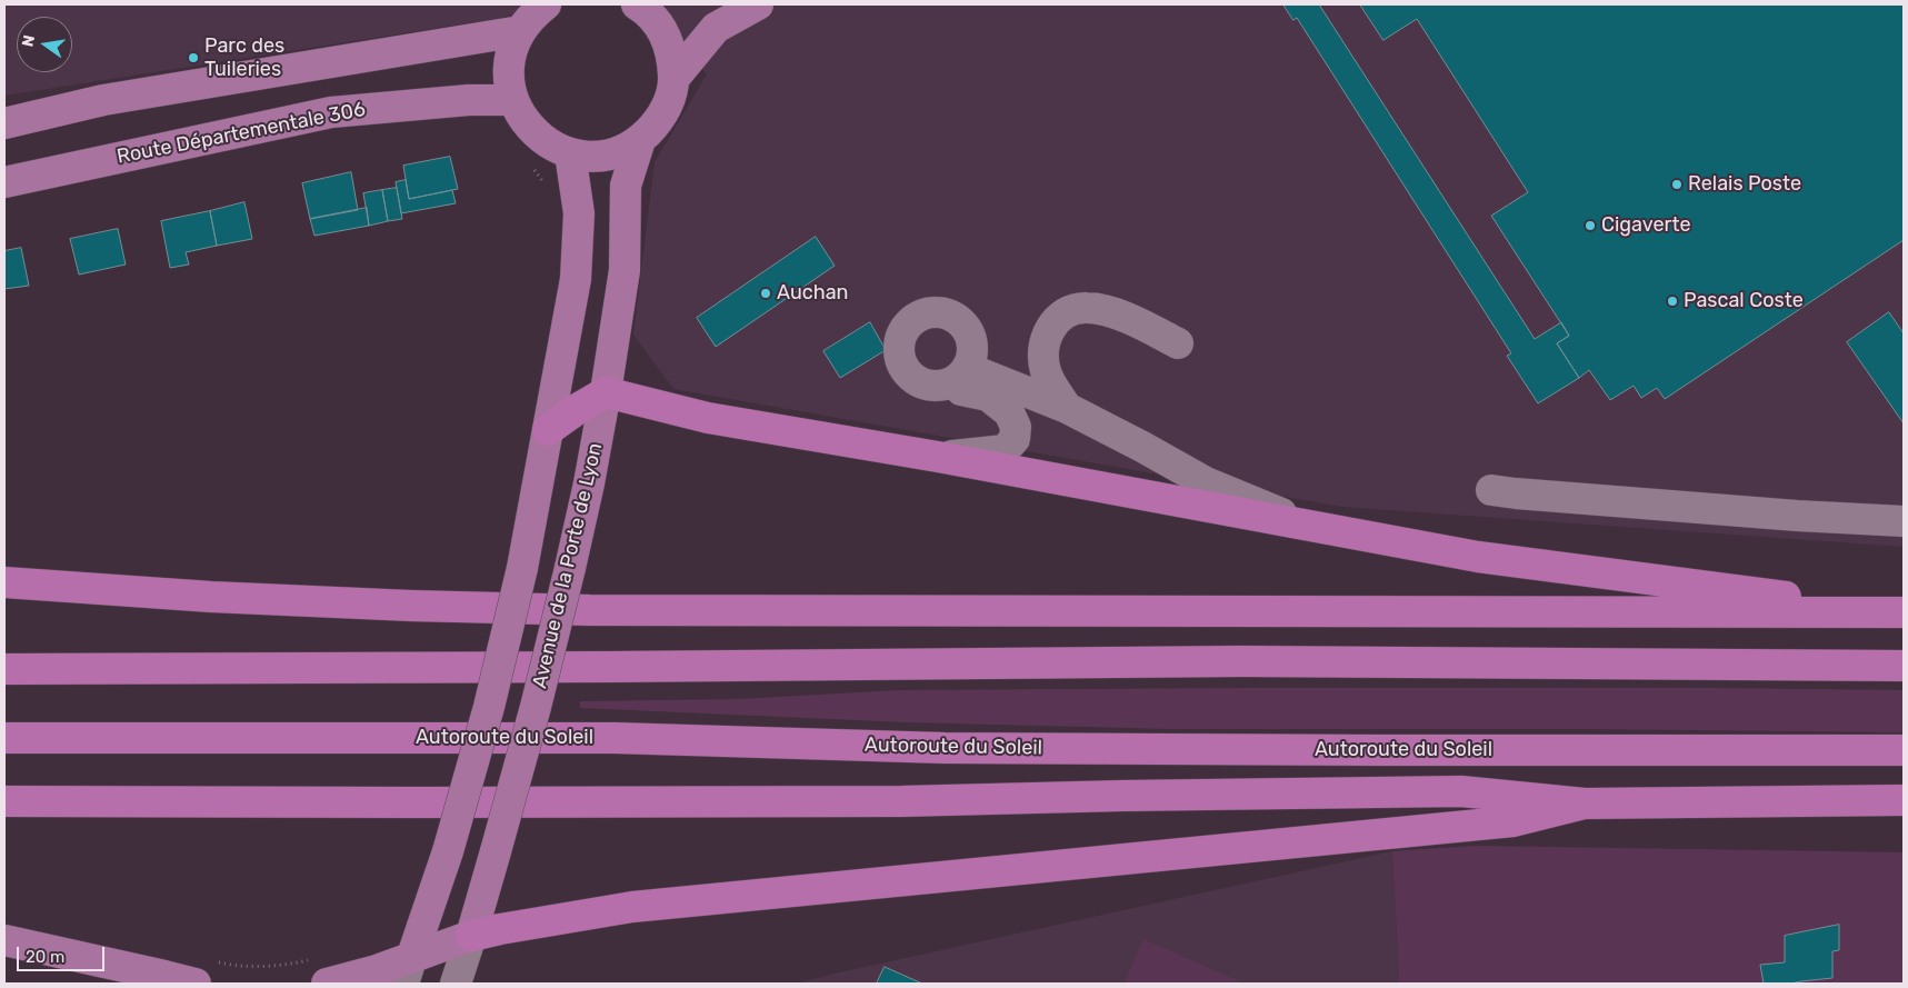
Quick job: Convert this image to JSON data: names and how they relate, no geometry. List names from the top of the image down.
{
  "streets": {
    "highway": ["Autoroute du Soleil"],
    "main road": ["Route Départementale 306", "Avenue de la Porte de Lyon"]
  },
  "places": [
    "Parc des Tuileries",
    "Relais Poste",
    "Cigaverte",
    "Auchan",
    "Pascal Coste"
  ],
  "scale_bar": "20 m",
  "north": "left"
}
